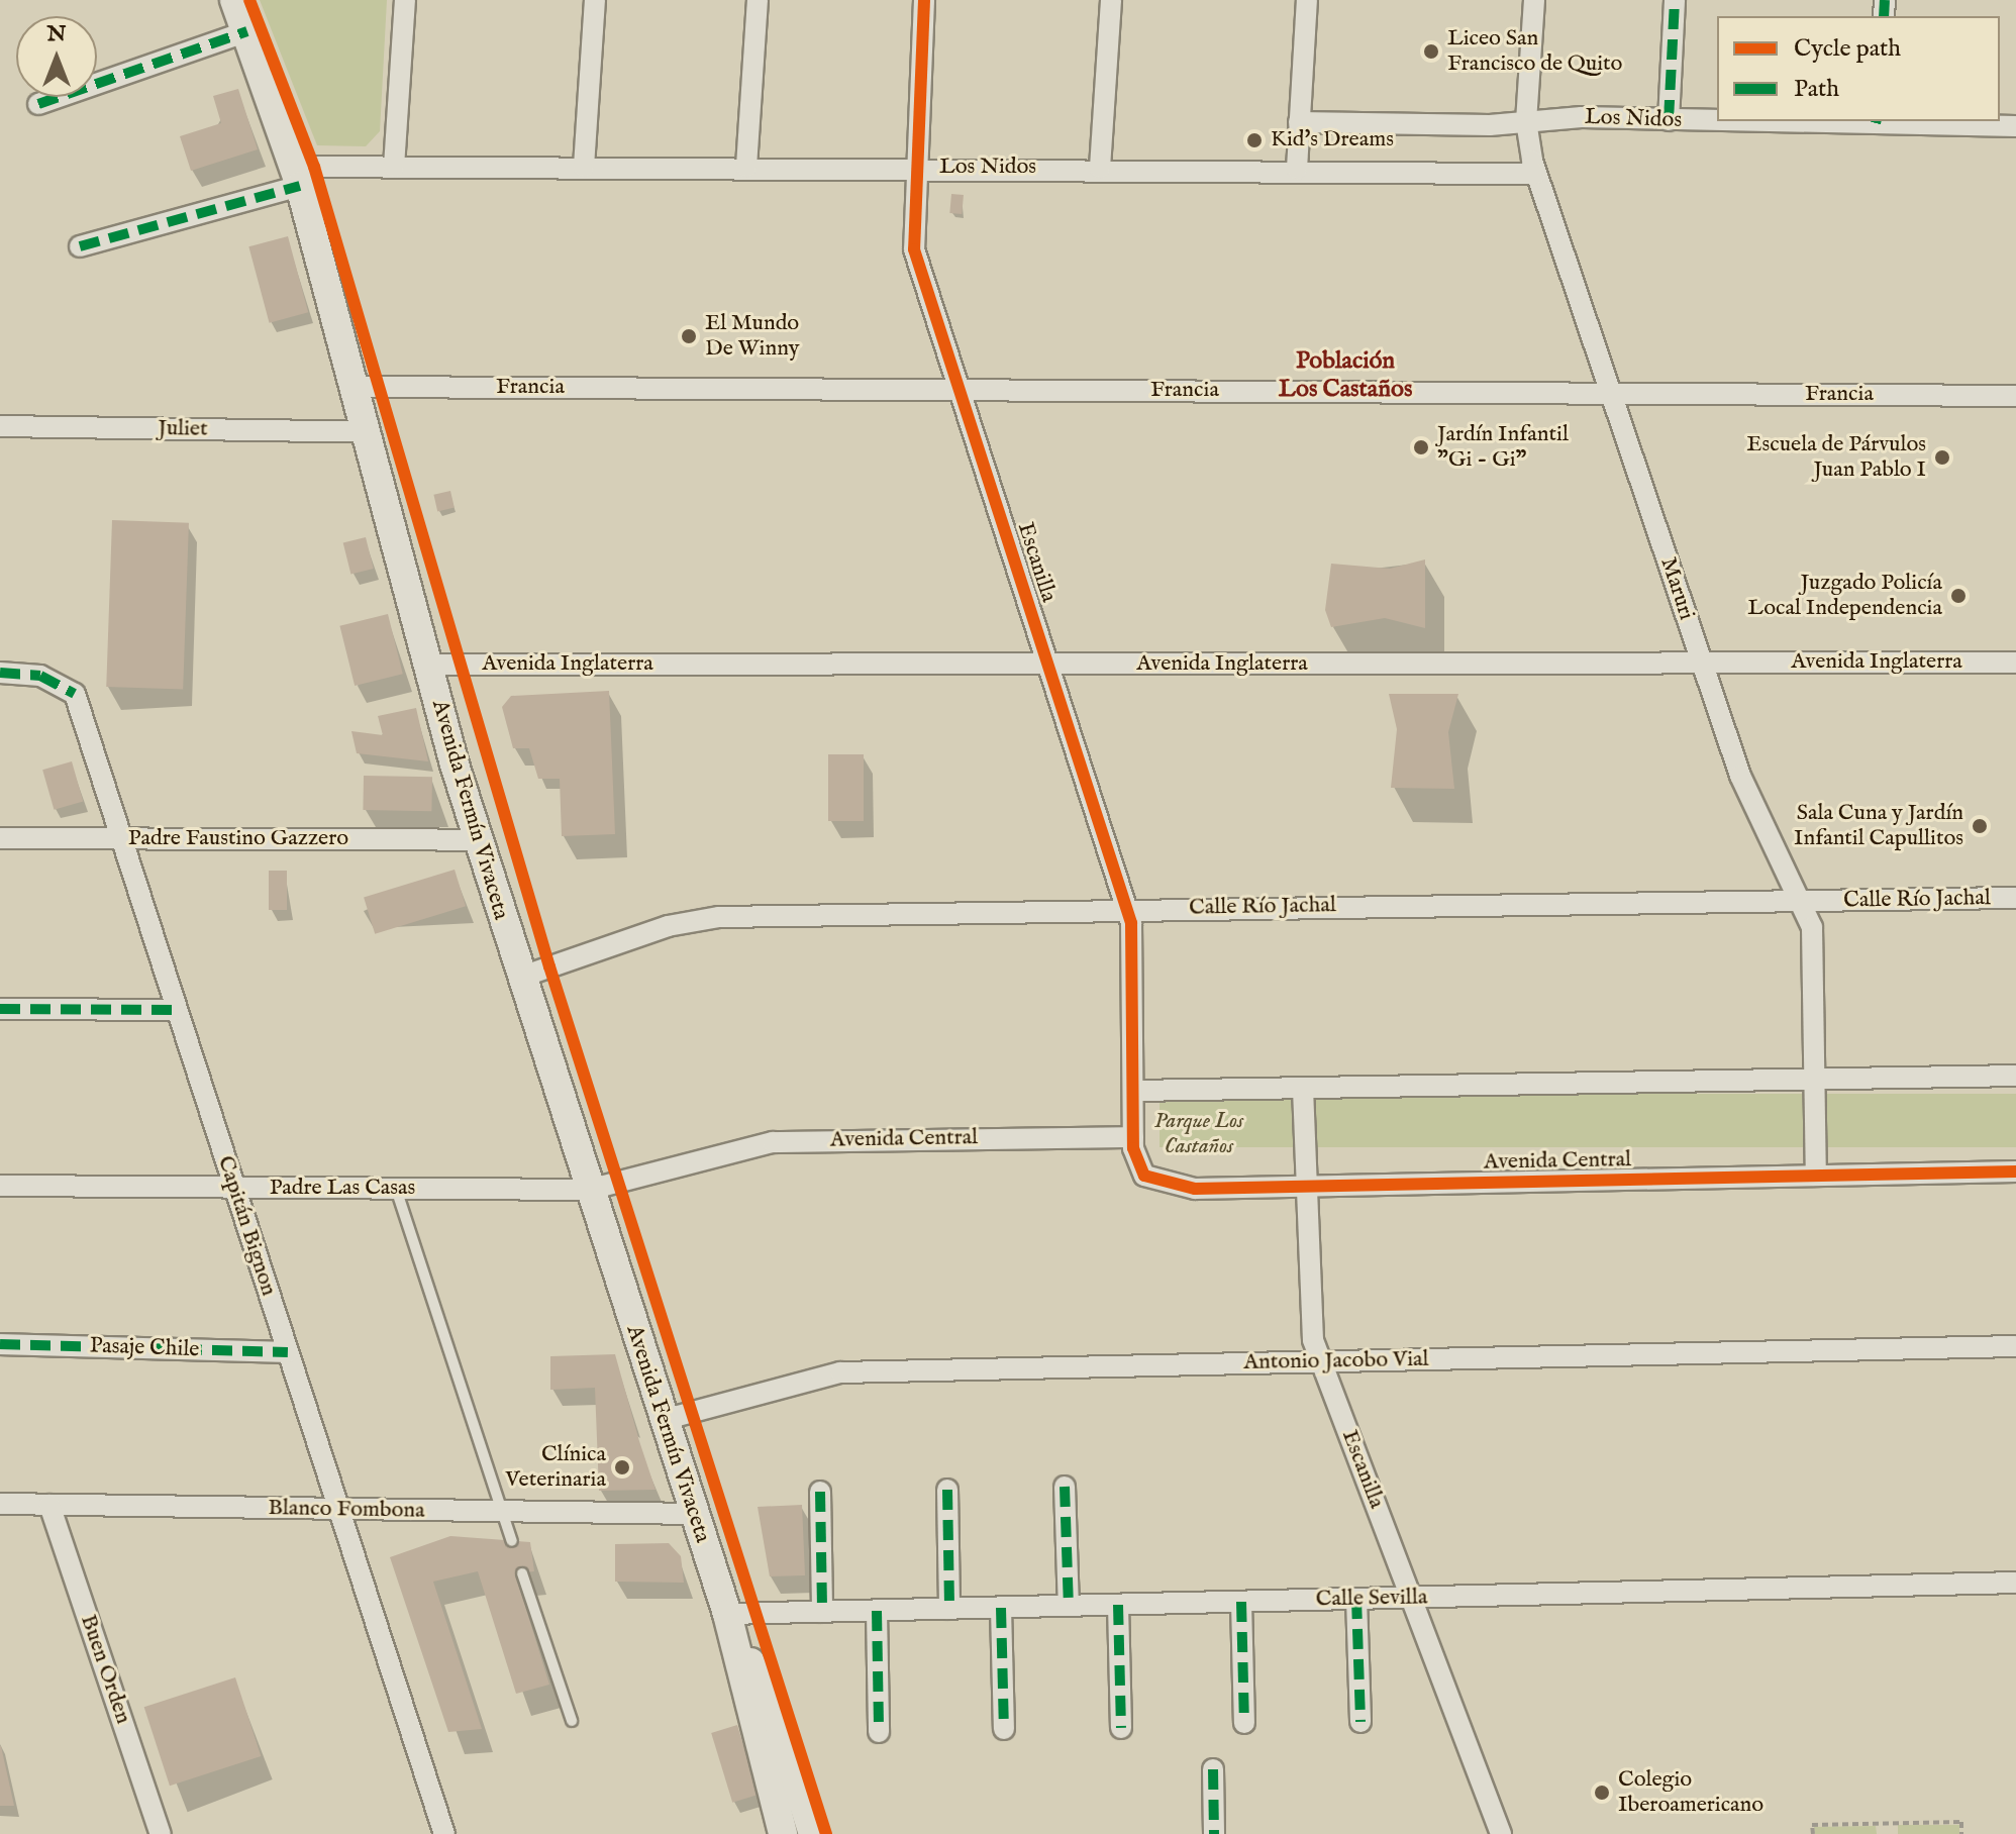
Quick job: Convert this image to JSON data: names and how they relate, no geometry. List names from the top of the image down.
{
  "streets": {
    "main road": ["Avenida Fermín Vivaceta"],
    "street": [
      "Los Nidos",
      "Francia",
      "Juliet",
      "Escanilla",
      "Maruri",
      "Avenida Inglaterra",
      "Padre Faustino Gazzero",
      "Calle Río Jachal",
      "Avenida Central",
      "Padre Las Casas",
      "Capitán Bignon",
      "Pasaje Chile",
      "Antonio Jacobo Vial",
      "Blanco Fombona",
      "Calle Sevilla",
      "Buen Orden"
    ]
  },
  "crossings": [
    ["Los Nidos", "Escanilla"],
    ["Los Nidos", "Maruri"],
    ["Los Nidos", "Avenida Fermín Vivaceta"],
    ["Francia", "Escanilla"],
    ["Francia", "Maruri"],
    ["Francia", "Avenida Fermín Vivaceta"],
    ["Juliet", "Avenida Fermín Vivaceta"],
    ["Escanilla", "Avenida Inglaterra"],
    ["Escanilla", "Calle Río Jachal"],
    ["Escanilla", "Avenida Central"],
    ["Escanilla", "Antonio Jacobo Vial"],
    ["Escanilla", "Calle Sevilla"],
    ["Maruri", "Avenida Inglaterra"],
    ["Maruri", "Calle Río Jachal"],
    ["Maruri", "Avenida Central"],
    ["Avenida Inglaterra", "Avenida Fermín Vivaceta"],
    ["Avenida Fermín Vivaceta", "Padre Faustino Gazzero"],
    ["Avenida Fermín Vivaceta", "Calle Río Jachal"],
    ["Avenida Fermín Vivaceta", "Avenida Central"],
    ["Avenida Fermín Vivaceta", "Padre Las Casas"],
    ["Avenida Fermín Vivaceta", "Antonio Jacobo Vial"],
    ["Avenida Fermín Vivaceta", "Blanco Fombona"],
    ["Avenida Fermín Vivaceta", "Calle Sevilla"],
    ["Padre Faustino Gazzero", "Capitán Bignon"],
    ["Avenida Central", "Padre Las Casas"],
    ["Padre Las Casas", "Capitán Bignon"],
    ["Capitán Bignon", "Pasaje Chile"],
    ["Capitán Bignon", "Blanco Fombona"],
    ["Blanco Fombona", "Buen Orden"]
  ],
  "districts": ["Población Los Castaños"],
  "parks": ["Parque Los Castaños"],
  "places": [
    "Liceo San Francisco de Quito",
    "Kid's Dreams",
    "El Mundo De Winny",
    "Jardín Infantil \"Gi - Gi\"",
    "Escuela de Párvulos Juan Pablo I",
    "Juzgado Policía Local Independencia",
    "Sala Cuna y Jardín Infantil Capullitos",
    "Clínica Veterinaria",
    "Colegio Iberoamericano"
  ],
  "legend": ["Cycle path", "Path"],
  "north": "top"
}
